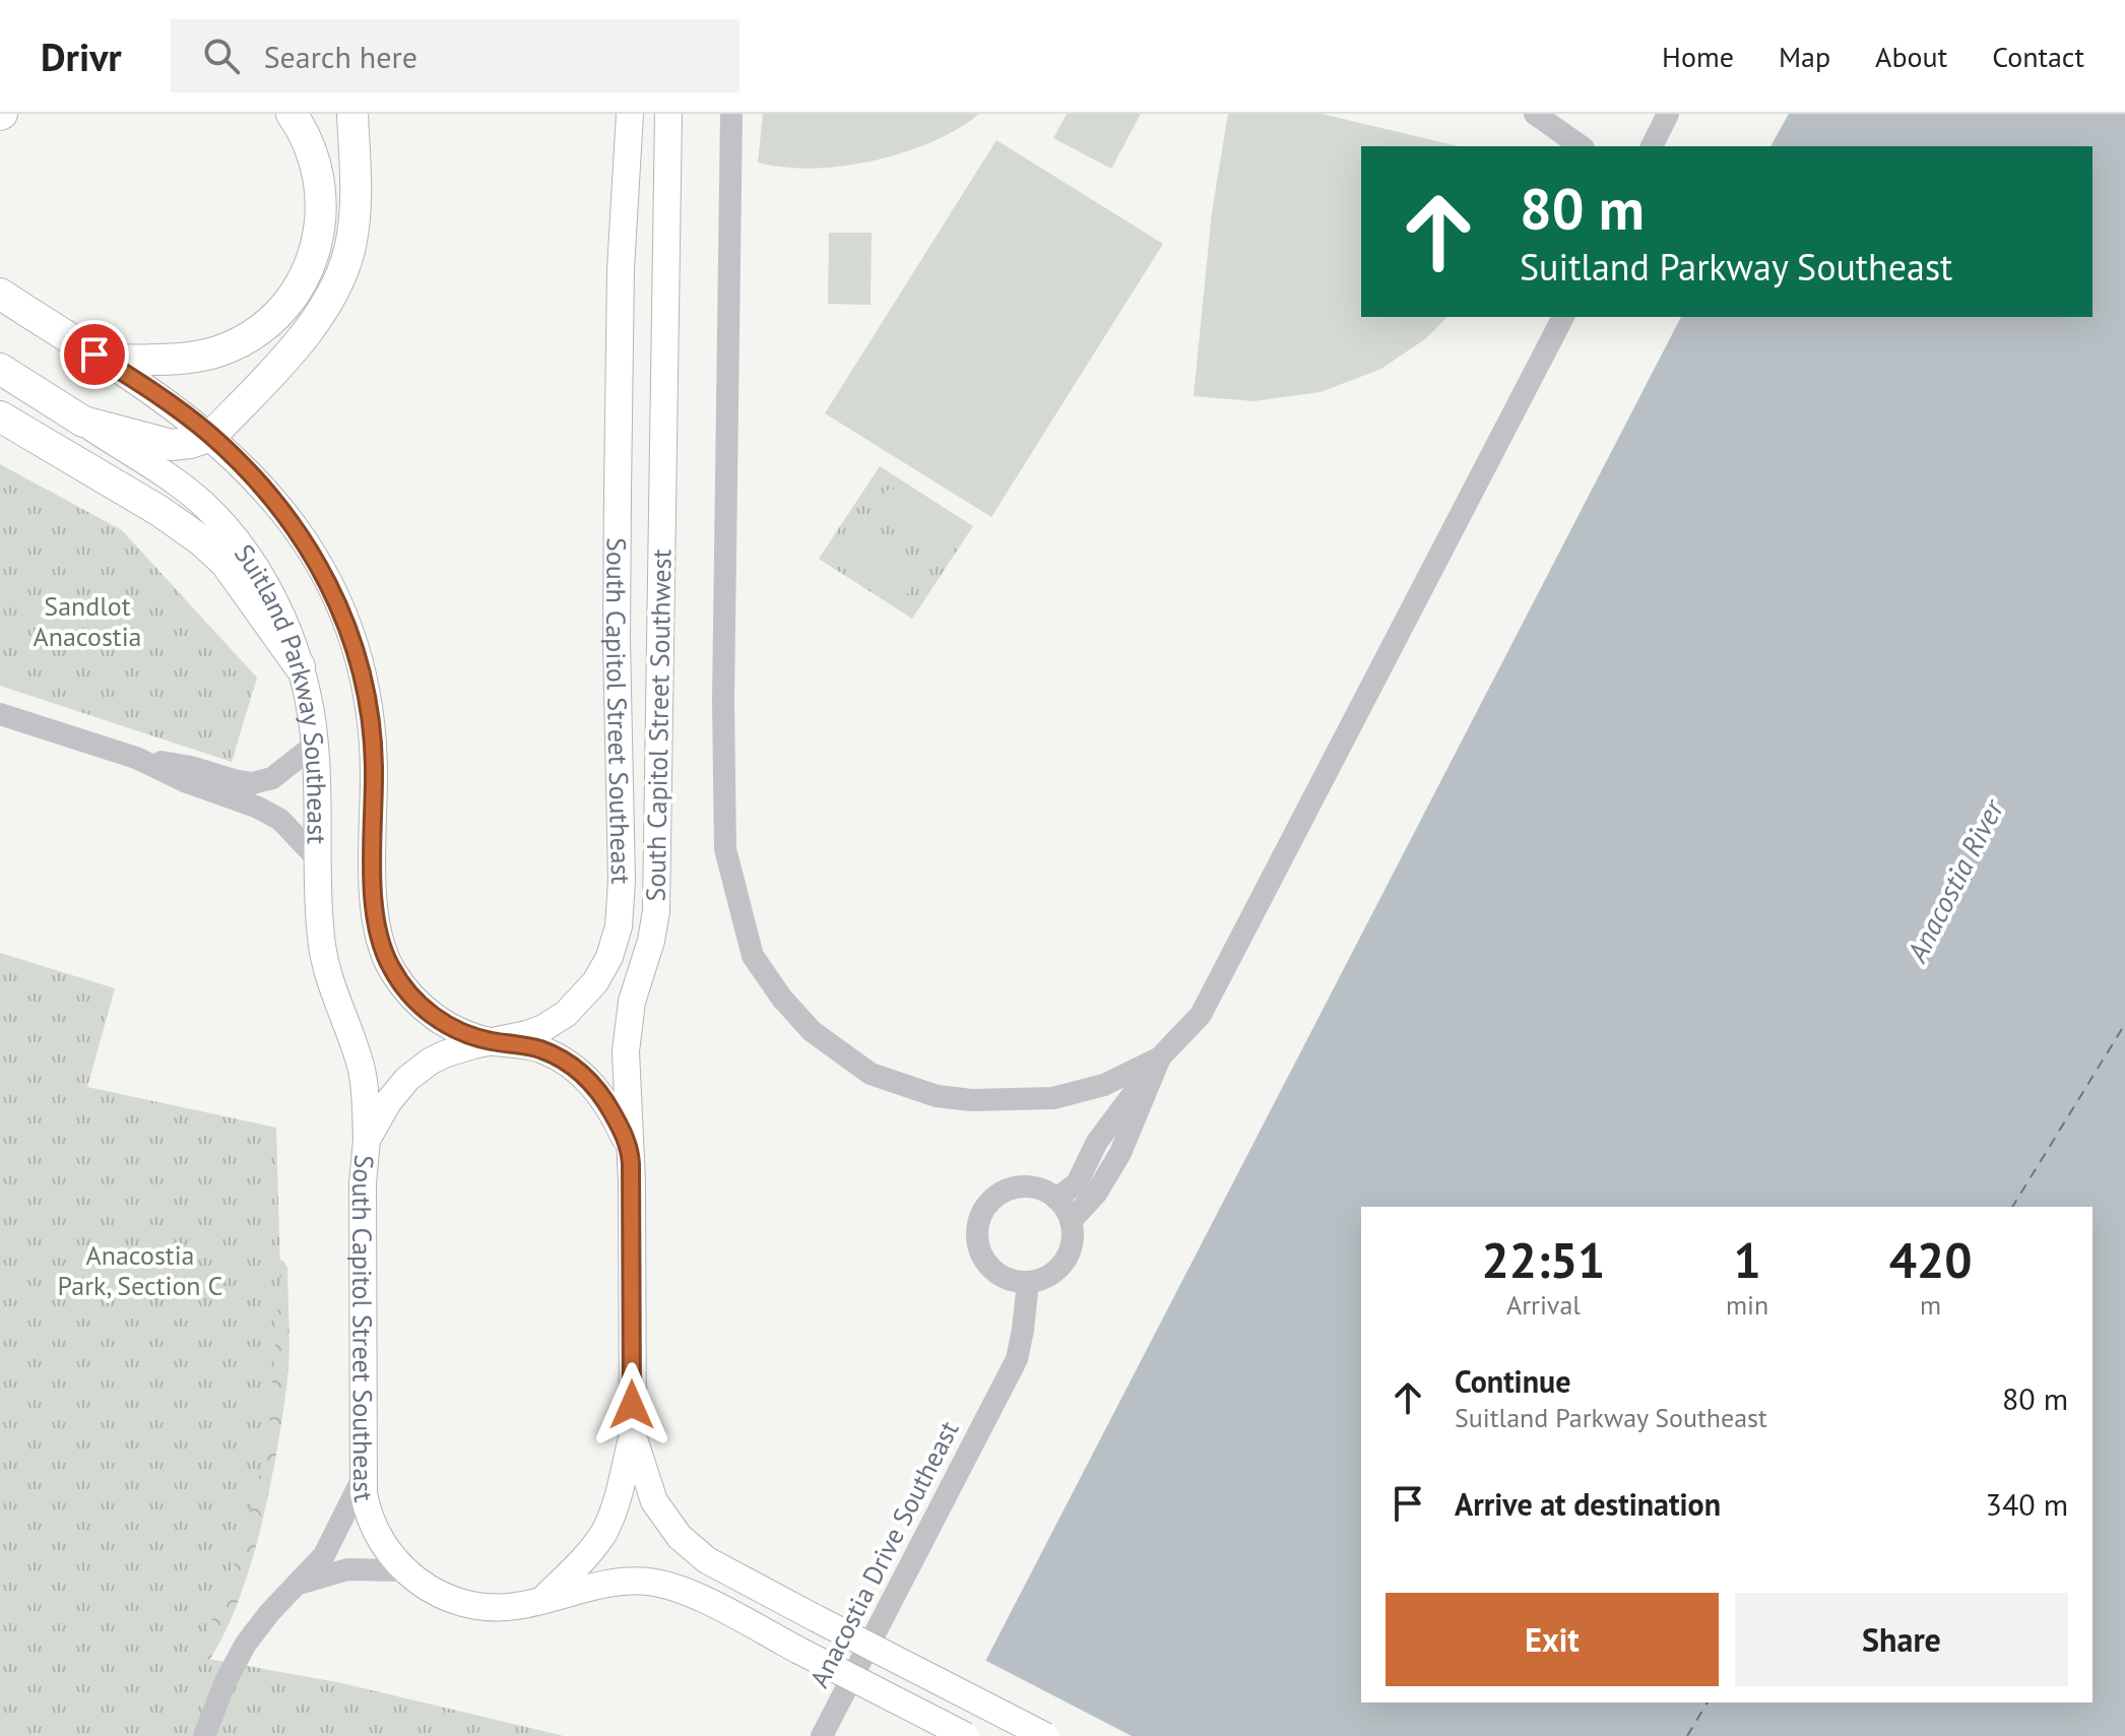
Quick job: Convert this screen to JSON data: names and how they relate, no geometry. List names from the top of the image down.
{
  "streets": {
    "highway": ["Suitland Parkway Southeast"],
    "main road": ["South Capitol Street Southeast", "South Capitol Street Southwest"],
    "street": ["Anacostia Drive Southeast"]
  },
  "crossings": [
    ["Suitland Parkway Southeast", "South Capitol Street Southeast"]
  ],
  "water": ["Anacostia River"],
  "parks": ["Sandlot Anacostia", "Anacostia Park, Section C"],
  "page": {
    "header": "Drivr",
    "search": "Search here",
    "nav": [
      "Home",
      "Map",
      "About",
      "Contact"
    ],
    "turn": ["80 m", "Suitland Parkway Southeast"],
    "eta": [
      "22:51",
      "Arrival",
      "1",
      "min",
      "420",
      "m"
    ],
    "list": [
      {
        "name": "Continue",
        "note": "Suitland Parkway Southeast",
        "value": "80 m"
      },
      {
        "name": "Arrive at destination",
        "value": "340 m"
      }
    ],
    "buttons": ["Exit", "Share"]
  }
}
